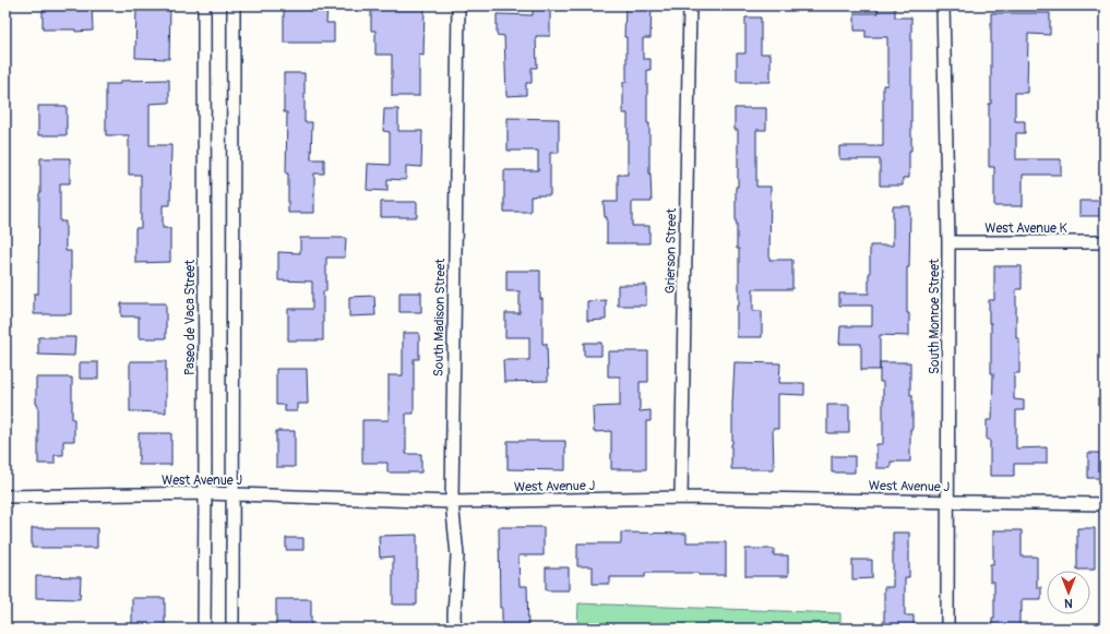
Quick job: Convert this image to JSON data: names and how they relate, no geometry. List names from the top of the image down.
{
  "streets": {
    "street": [
      "West Avenue K",
      "Grierson Street",
      "South Monroe Street",
      "Paseo de Vaca Street",
      "South Madison Street",
      "West Avenue J"
    ]
  },
  "crossings": [
    ["West Avenue K", "South Monroe Street"],
    ["Grierson Street", "West Avenue J"],
    ["South Monroe Street", "West Avenue J"],
    ["Paseo de Vaca Street", "West Avenue J"],
    ["South Madison Street", "West Avenue J"]
  ],
  "north": "bottom"
}
